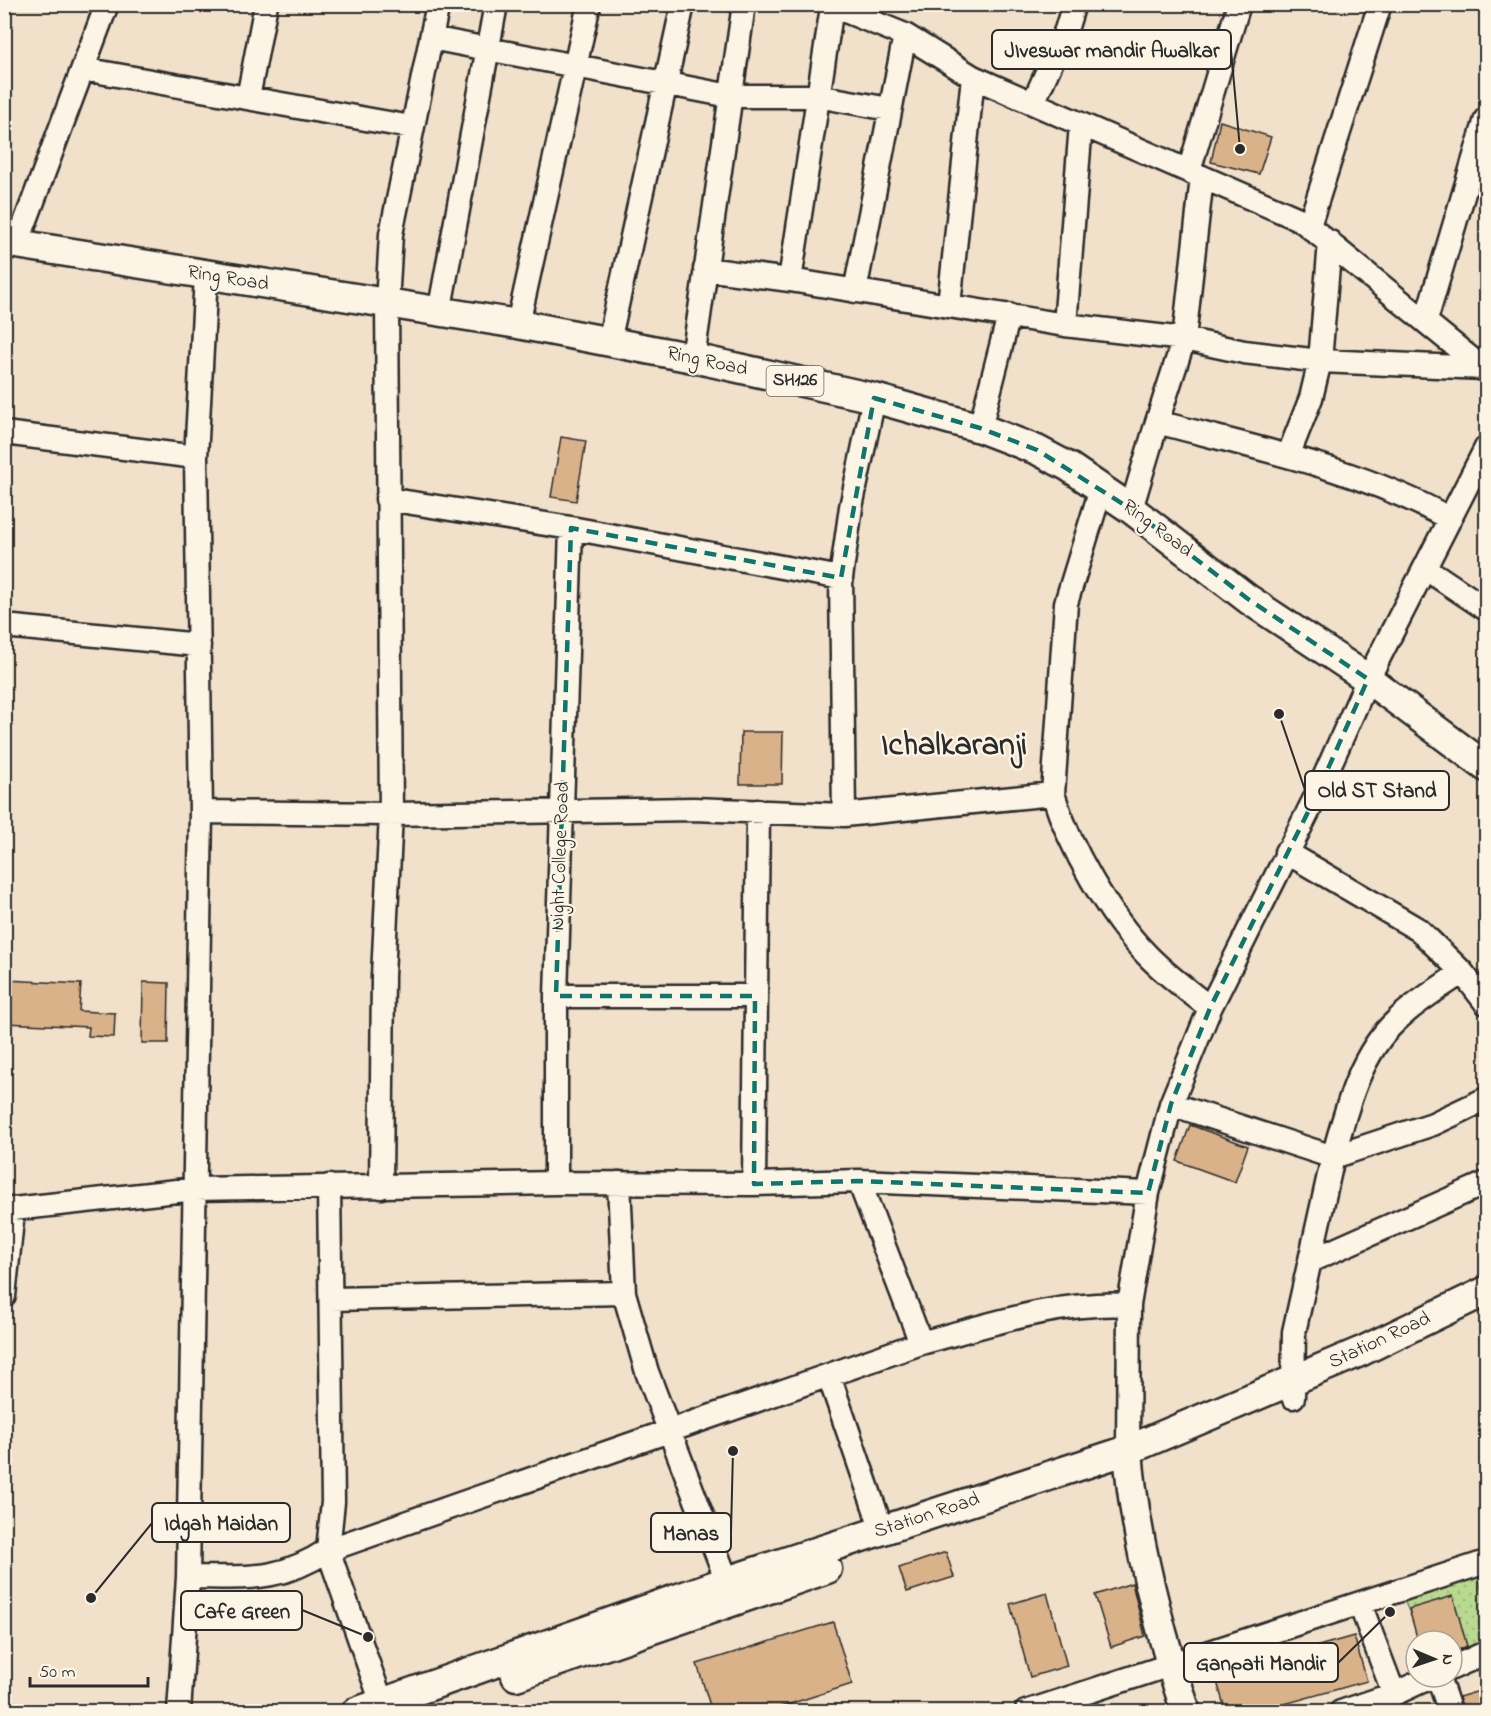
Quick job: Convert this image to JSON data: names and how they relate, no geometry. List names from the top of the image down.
{
  "streets": {
    "main road": ["Ring Road", "SH126", "Station Road"],
    "street": ["Night College Road"]
  },
  "districts": ["Ichalkaranji"],
  "places": [
    "JIveswar mandir Awalkar",
    "Old ST Stand",
    "Manas",
    "Idgah Maidan",
    "Ganpati Mandir",
    "Cafe Green"
  ],
  "scale_bar": "50 m",
  "north": "right"
}
